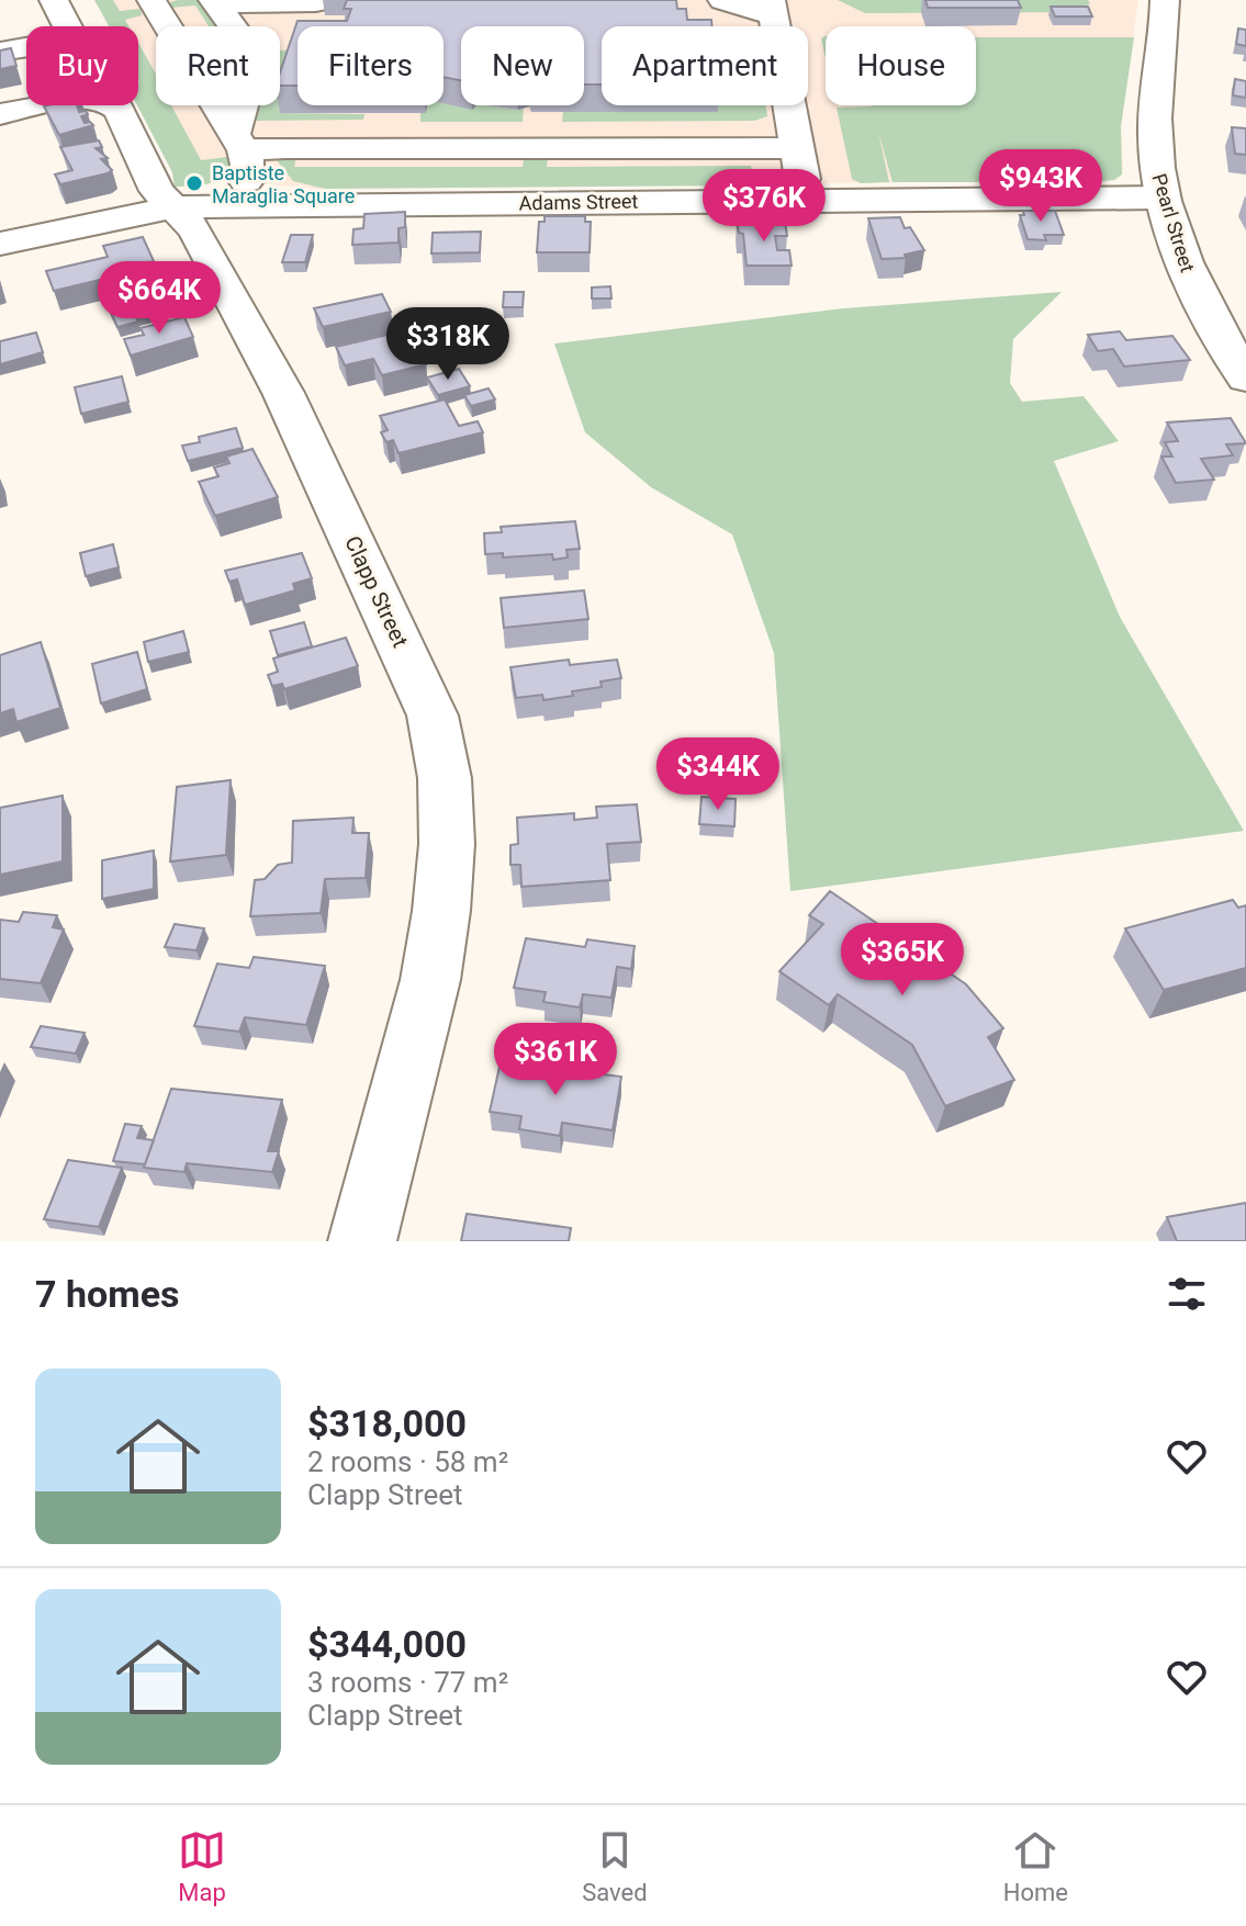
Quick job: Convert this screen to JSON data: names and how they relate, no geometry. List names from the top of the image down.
{
  "streets": {
    "street": ["Adams Street", "Pearl Street", "Clapp Street"]
  },
  "crossings": [
    ["Adams Street", "Pearl Street"],
    ["Adams Street", "Clapp Street"]
  ],
  "places": ["Baptiste Maraglia Square"],
  "page": {
    "chip": [
      "Buy",
      "Rent",
      "Filters",
      "New",
      "Apartment",
      "House"
    ],
    "price": [
      "$943K",
      "$376K",
      "$664K",
      "$318K",
      "$344K",
      "$365K",
      "$361K"
    ],
    "heading": "7 homes",
    "list": [
      {
        "name": "$318,000",
        "note": "2 rooms · 58 m² · Clapp Street"
      },
      {
        "name": "$344,000",
        "note": "3 rooms · 77 m² · Clapp Street"
      }
    ],
    "tabs": ["Map", "Saved", "Home"]
  }
}
